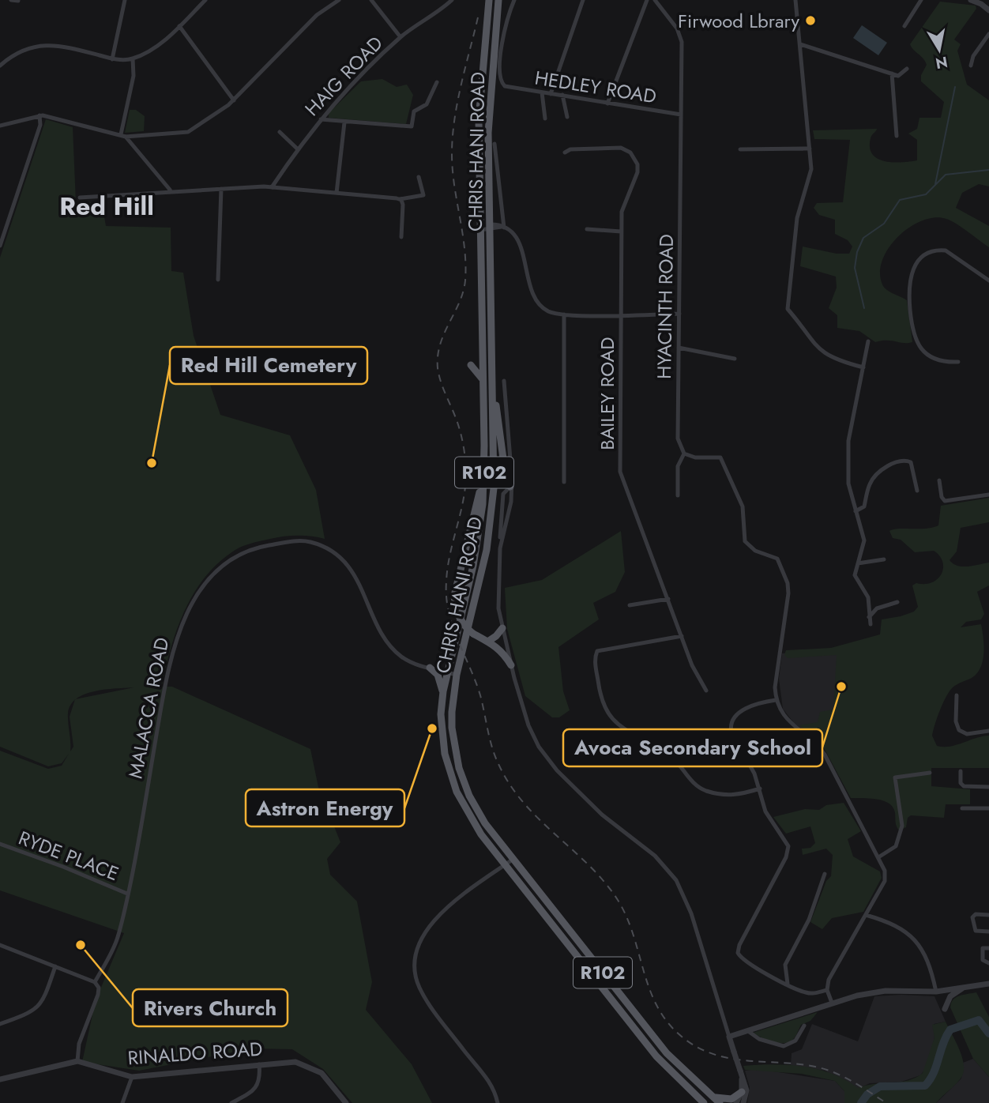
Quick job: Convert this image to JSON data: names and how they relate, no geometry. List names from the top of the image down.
{
  "streets": {
    "main road": ["CHRIS HANI ROAD", "R102"],
    "street": [
      "HAIG ROAD",
      "HEDLEY ROAD",
      "HYACINTH ROAD",
      "BAILEY ROAD",
      "MALACCA ROAD",
      "RYDE PLACE",
      "RINALDO ROAD"
    ]
  },
  "crossings": [
    ["HEDLEY ROAD", "HYACINTH ROAD"],
    ["CHRIS HANI ROAD", "MALACCA ROAD"],
    ["MALACCA ROAD", "RYDE PLACE"],
    ["MALACCA ROAD", "RINALDO ROAD"]
  ],
  "districts": ["Red Hill"],
  "places": [
    "Firwood Lbrary",
    "Red Hill Cemetery",
    "Avoca Secondary School",
    "Astron Energy",
    "Rivers Church"
  ],
  "north": "bottom"
}
